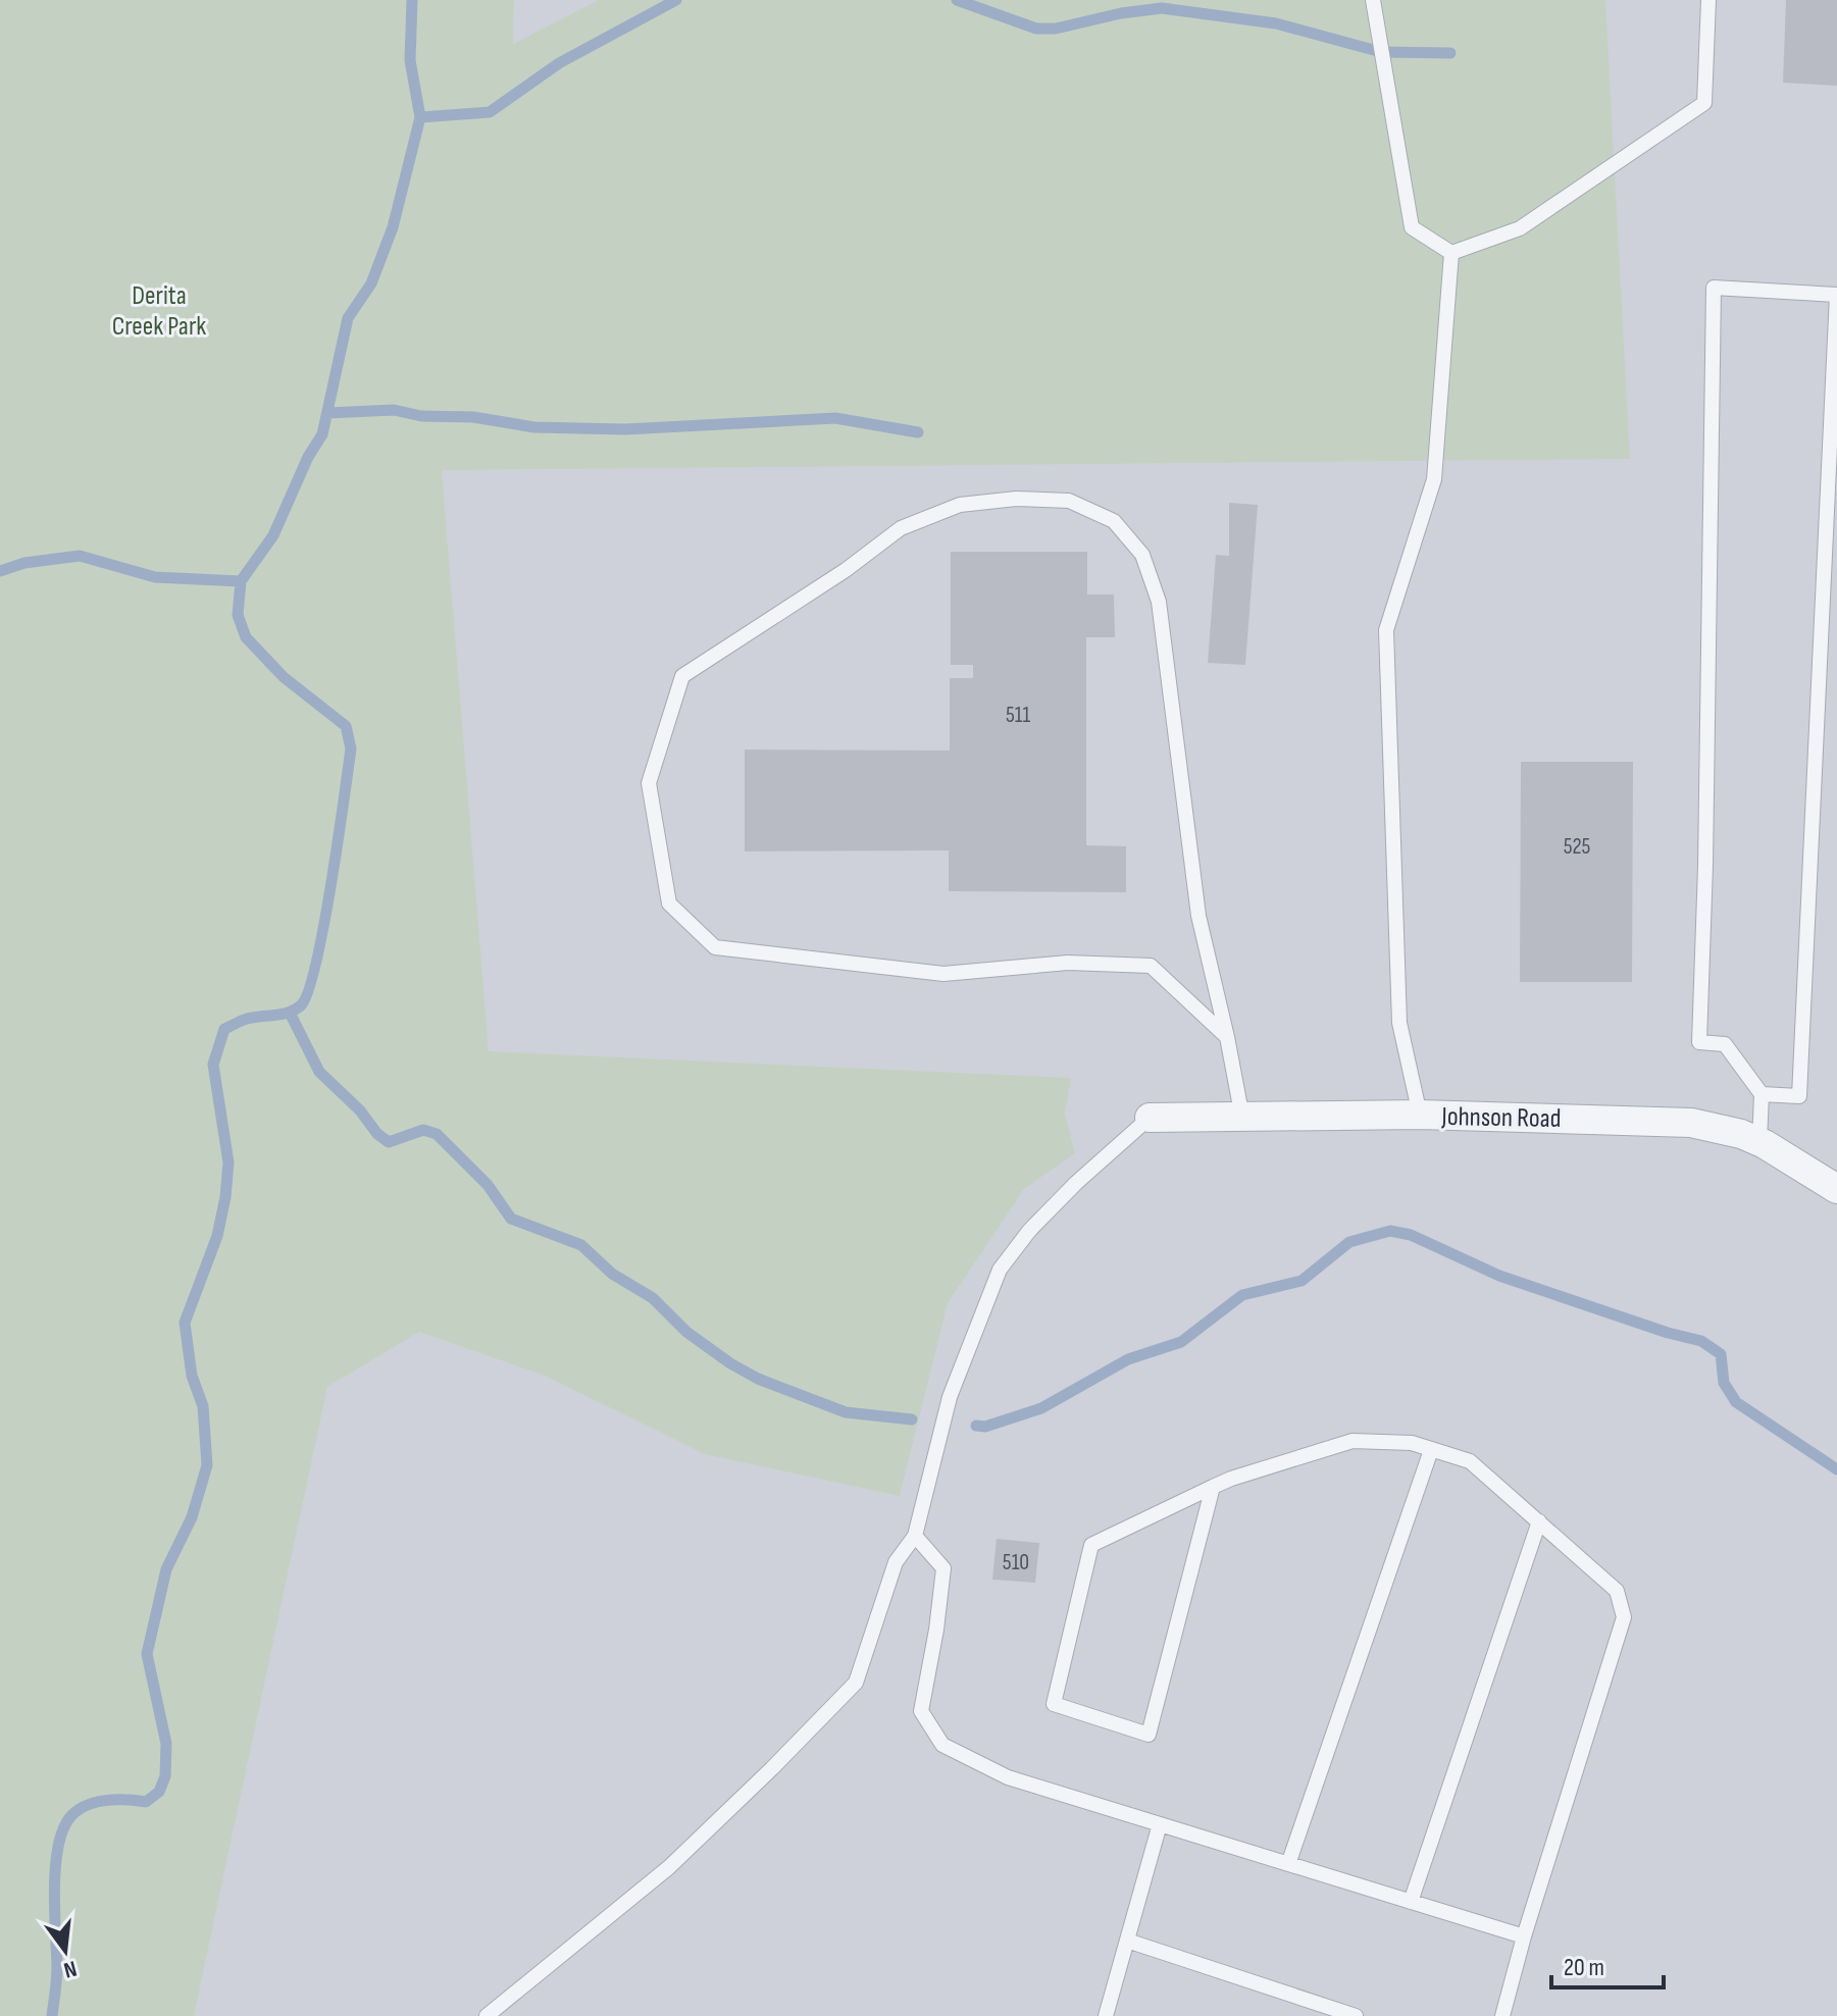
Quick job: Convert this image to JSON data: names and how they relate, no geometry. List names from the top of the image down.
{
  "streets": {
    "street": ["Johnson Road"]
  },
  "parks": ["Derita Creek Park"],
  "house_numbers": ["511", "525", "510"],
  "scale_bar": "20 m",
  "north": "bottom"
}
